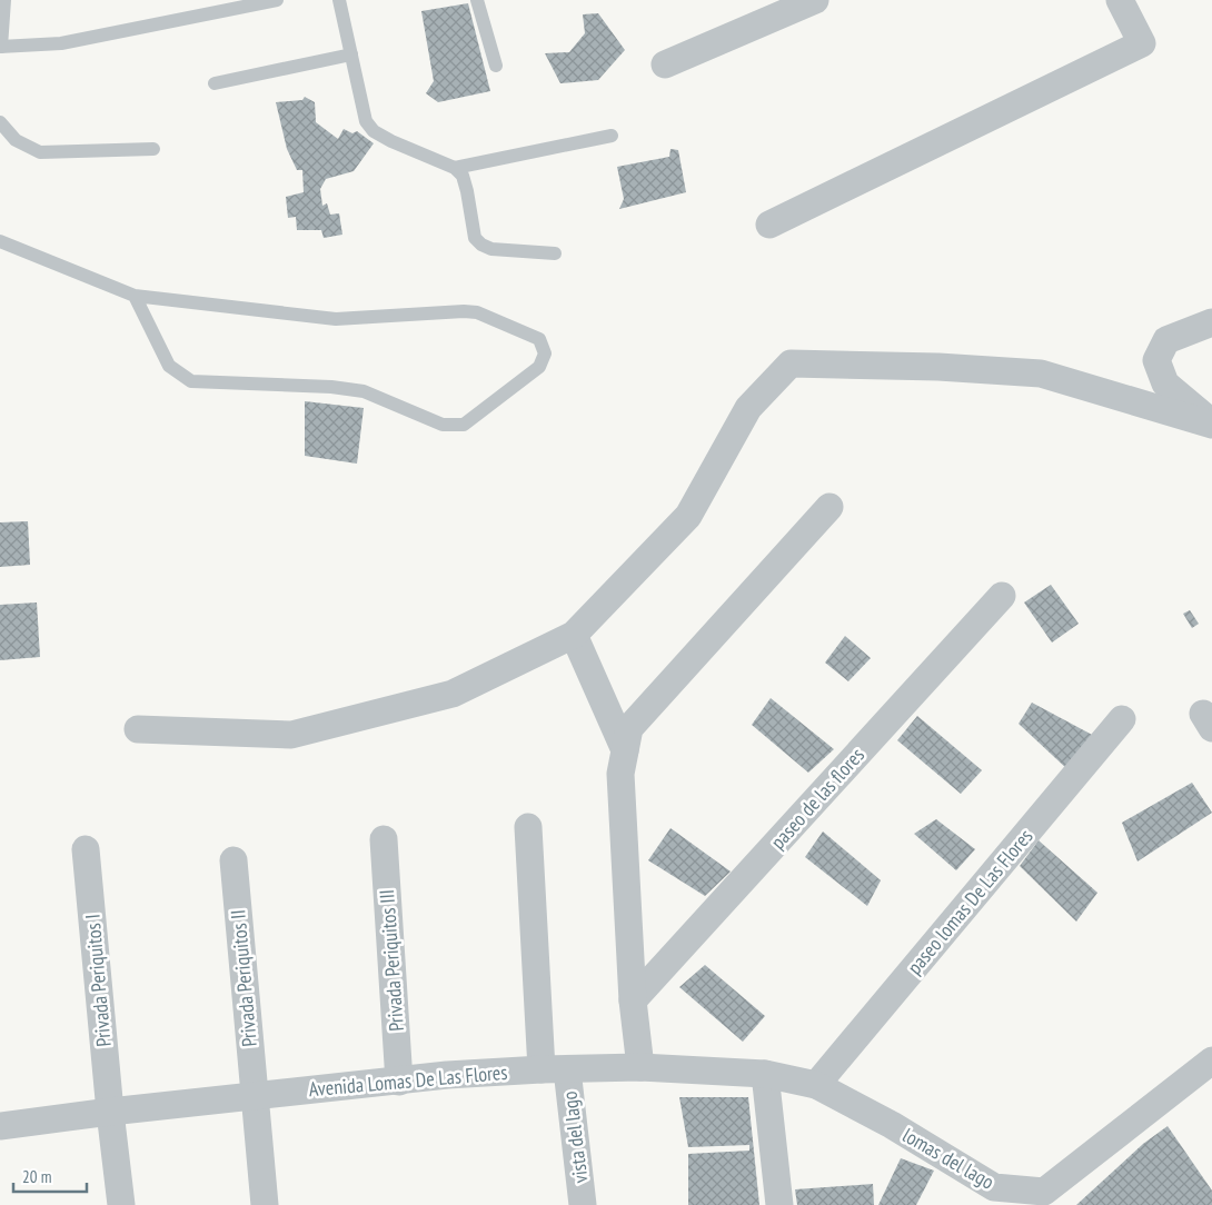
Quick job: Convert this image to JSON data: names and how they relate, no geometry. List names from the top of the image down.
{
  "streets": {
    "street": [
      "paseo de las flores",
      "paseo lomas De Las Flores",
      "Privada Periquitos III",
      "Privada Periquitos II",
      "Privada Periquitos I",
      "Avenida Lomas De Las Flores",
      "vista del lago",
      "lomas del lago"
    ]
  },
  "crossings": [
    ["paseo lomas De Las Flores", "Avenida Lomas De Las Flores"],
    ["paseo lomas De Las Flores", "lomas del lago"],
    ["Privada Periquitos III", "Avenida Lomas De Las Flores"],
    ["Privada Periquitos II", "Avenida Lomas De Las Flores"],
    ["Privada Periquitos I", "Avenida Lomas De Las Flores"],
    ["Avenida Lomas De Las Flores", "vista del lago"],
    ["Avenida Lomas De Las Flores", "lomas del lago"]
  ],
  "scale_bar": "20 m"
}
